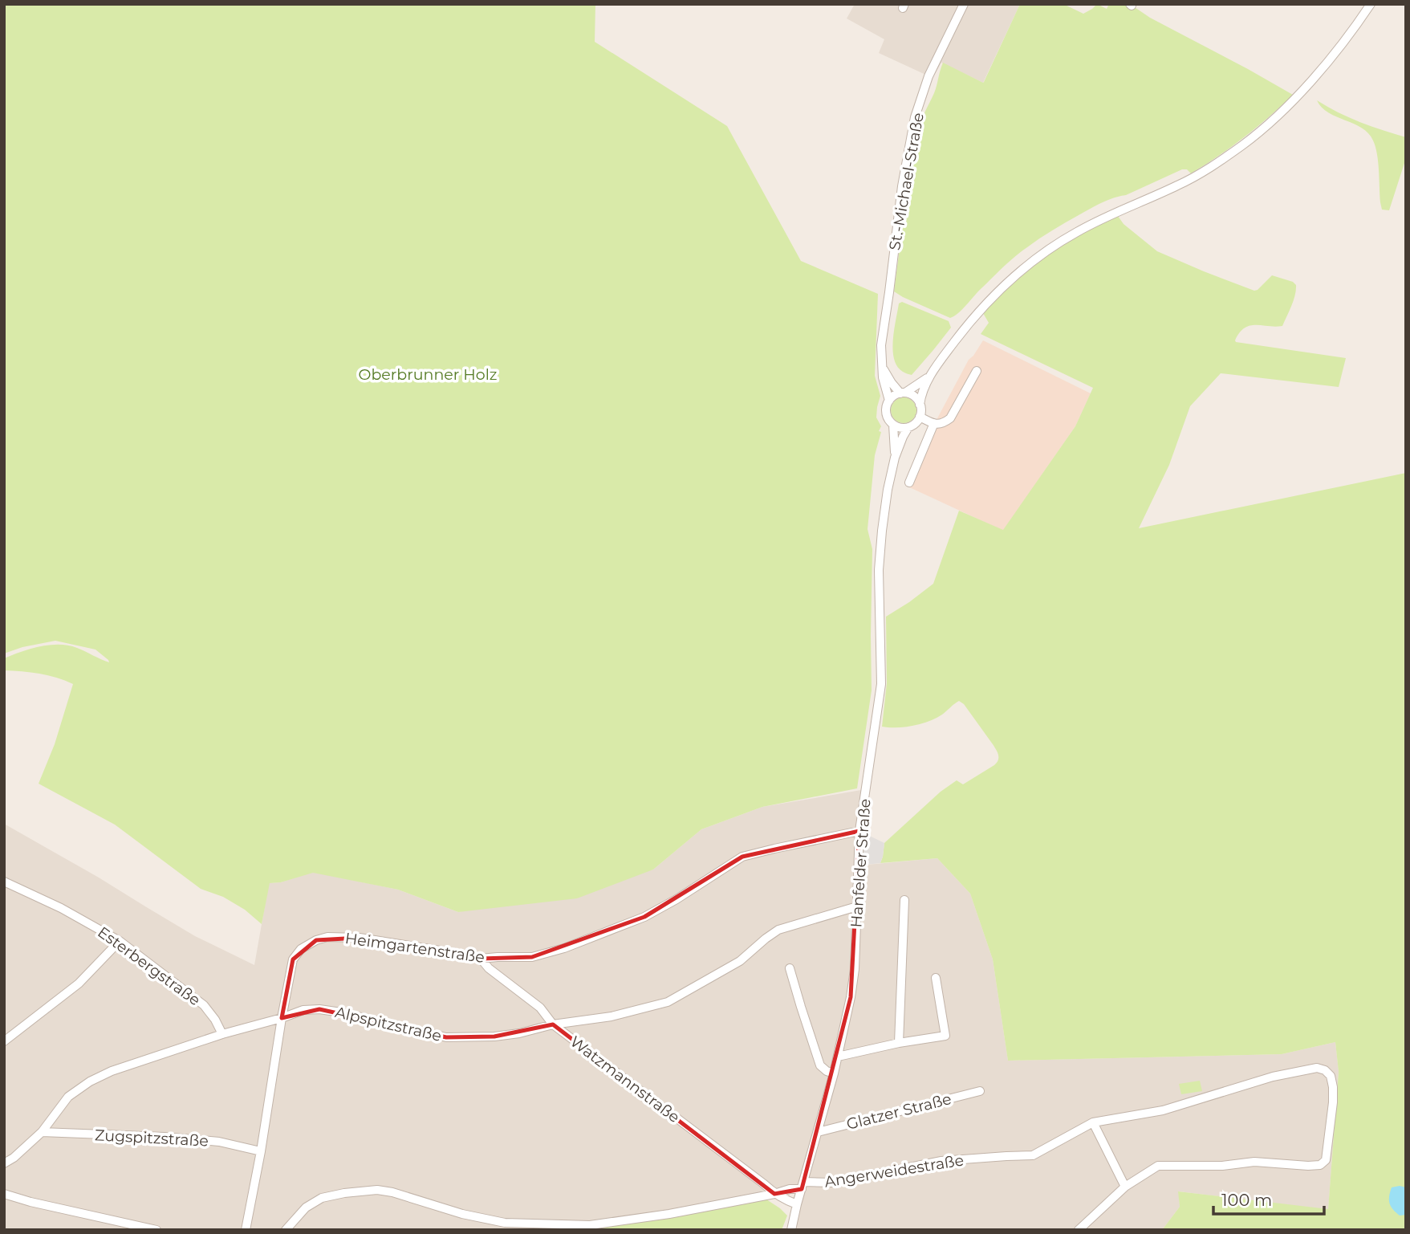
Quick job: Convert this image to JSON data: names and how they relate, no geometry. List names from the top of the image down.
{
  "streets": {
    "street": [
      "St.-Michael-Straße",
      "Hanfelder Straße",
      "Heimgartenstraße",
      "Esterbergstraße",
      "Alpspitzstraße",
      "Watzmannstraße",
      "Glatzer Straße",
      "Zugspitzstraße",
      "Angerweidestraße"
    ]
  },
  "crossings": [
    ["St.-Michael-Straße", "Hanfelder Straße"],
    ["Hanfelder Straße", "Heimgartenstraße"],
    ["Hanfelder Straße", "Alpspitzstraße"],
    ["Hanfelder Straße", "Watzmannstraße"],
    ["Hanfelder Straße", "Glatzer Straße"],
    ["Hanfelder Straße", "Angerweidestraße"],
    ["Heimgartenstraße", "Alpspitzstraße"],
    ["Heimgartenstraße", "Watzmannstraße"],
    ["Heimgartenstraße", "Zugspitzstraße"],
    ["Esterbergstraße", "Alpspitzstraße"],
    ["Alpspitzstraße", "Watzmannstraße"],
    ["Alpspitzstraße", "Zugspitzstraße"],
    ["Watzmannstraße", "Angerweidestraße"]
  ],
  "parks": ["Oberbrunner Holz"],
  "scale_bar": "100 m"
}
